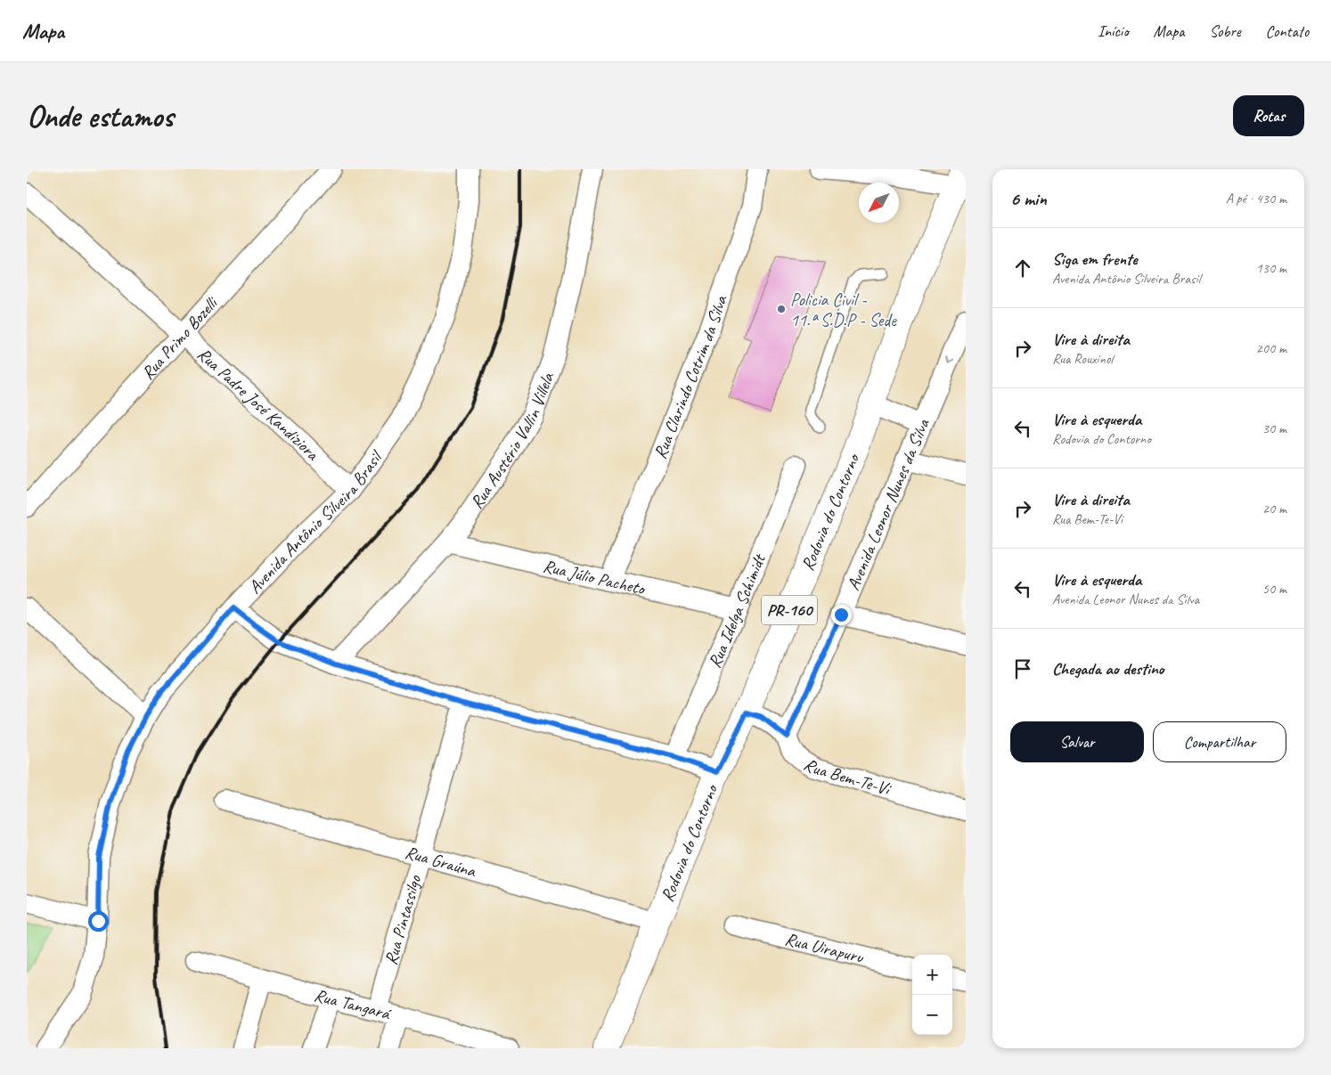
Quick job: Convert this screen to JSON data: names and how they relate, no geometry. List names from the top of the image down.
{
  "streets": {
    "main road": ["Rodovia do Contorno", "PR-160"],
    "street": [
      "Rua Primo Bozelli",
      "Rua Clarindo Cotrim da Silva",
      "Rua Padre José Kandiziora",
      "Rua Austério Vallin Villela",
      "Avenida Leonor Nunes da Silva",
      "Avenida Antônio Silveira Brasil",
      "Rua Júlio Pacheto",
      "Rua Idelga Schimidt",
      "Rua Bem-Te-Vi",
      "Rua Graúna",
      "Rua Pintassilgo",
      "Rua Uirapuru",
      "Rua Tangará"
    ]
  },
  "crossings": [
    ["Rua Primo Bozelli", "Rua Padre José Kandiziora"],
    ["Rua Clarindo Cotrim da Silva", "Rua Júlio Pacheto"],
    ["Rua Padre José Kandiziora", "Avenida Antônio Silveira Brasil"],
    ["Rua Austério Vallin Villela", "Rua Júlio Pacheto"],
    ["Avenida Leonor Nunes da Silva", "Rua Bem-Te-Vi"],
    ["Rodovia do Contorno", "Rua Bem-Te-Vi"],
    ["Rodovia do Contorno", "Rua Graúna"],
    ["Rua Júlio Pacheto", "Rua Idelga Schimidt"],
    ["Rua Graúna", "Rua Pintassilgo"],
    ["Rua Pintassilgo", "Rua Tangará"]
  ],
  "places": ["Policia Civil - 11.ª S.D.P - Sede"],
  "north": "bottom left",
  "page": {
    "header": "Mapa",
    "nav": [
      "Início",
      "Mapa",
      "Sobre",
      "Contato"
    ],
    "buttons": [
      "Rotas",
      ["Salvar", "Compartilhar"]
    ],
    "title": "Onde estamos",
    "heading": ["6 min", "A pé · 430 m"],
    "list": [
      ["Siga em frente", "Avenida Antônio Silveira Brasil", "130 m"],
      ["Vire à direita", "Rua Rouxinol", "200 m"],
      ["Vire à esquerda", "Rodovia do Contorno", "30 m"],
      ["Vire à direita", "Rua Bem-Te-Vi", "20 m"],
      ["Vire à esquerda", "Avenida Leonor Nunes da Silva", "50 m"],
      "Chegada ao destino"
    ],
    "map_buttons": ["+", "−"]
  }
}
